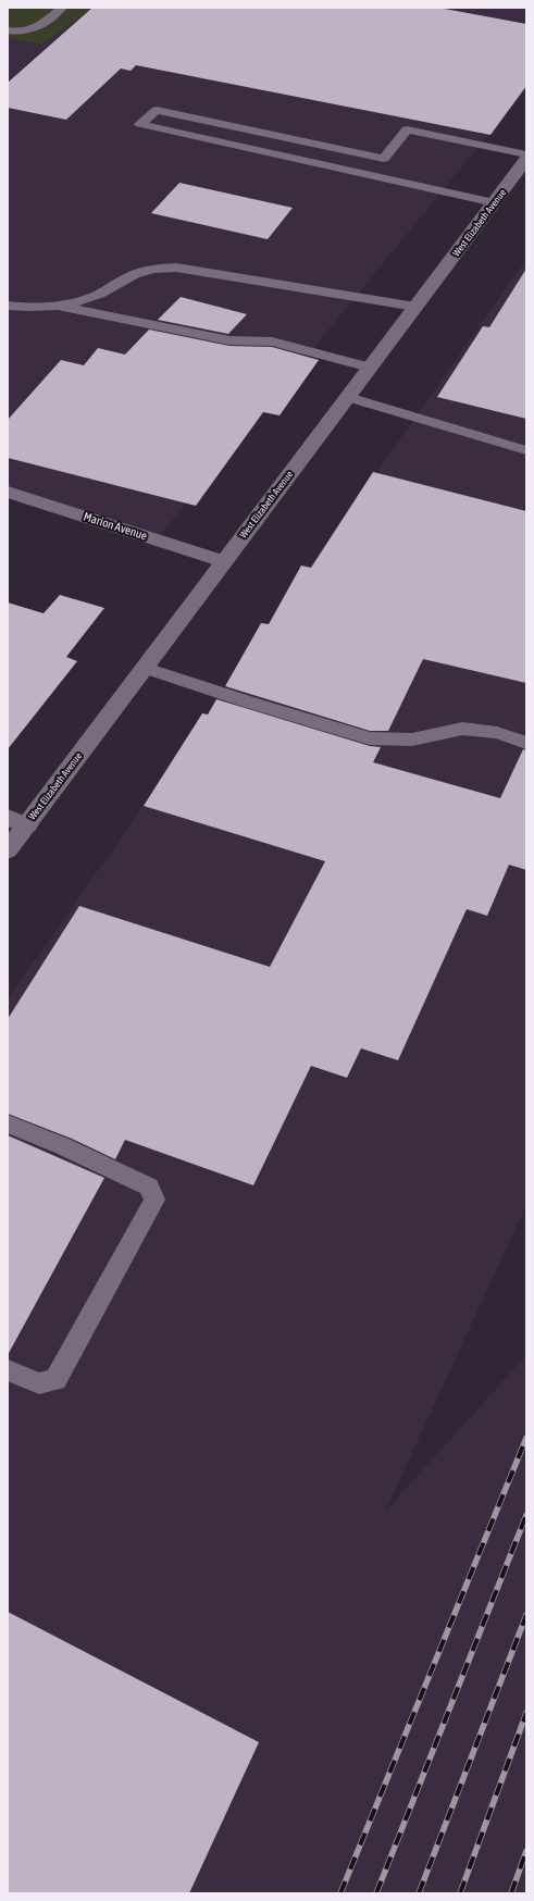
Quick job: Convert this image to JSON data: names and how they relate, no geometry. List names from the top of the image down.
{
  "streets": {
    "street": ["West Elizabeth Avenue", "Marion Avenue"]
  },
  "crossings": [
    ["West Elizabeth Avenue", "Marion Avenue"]
  ]
}
